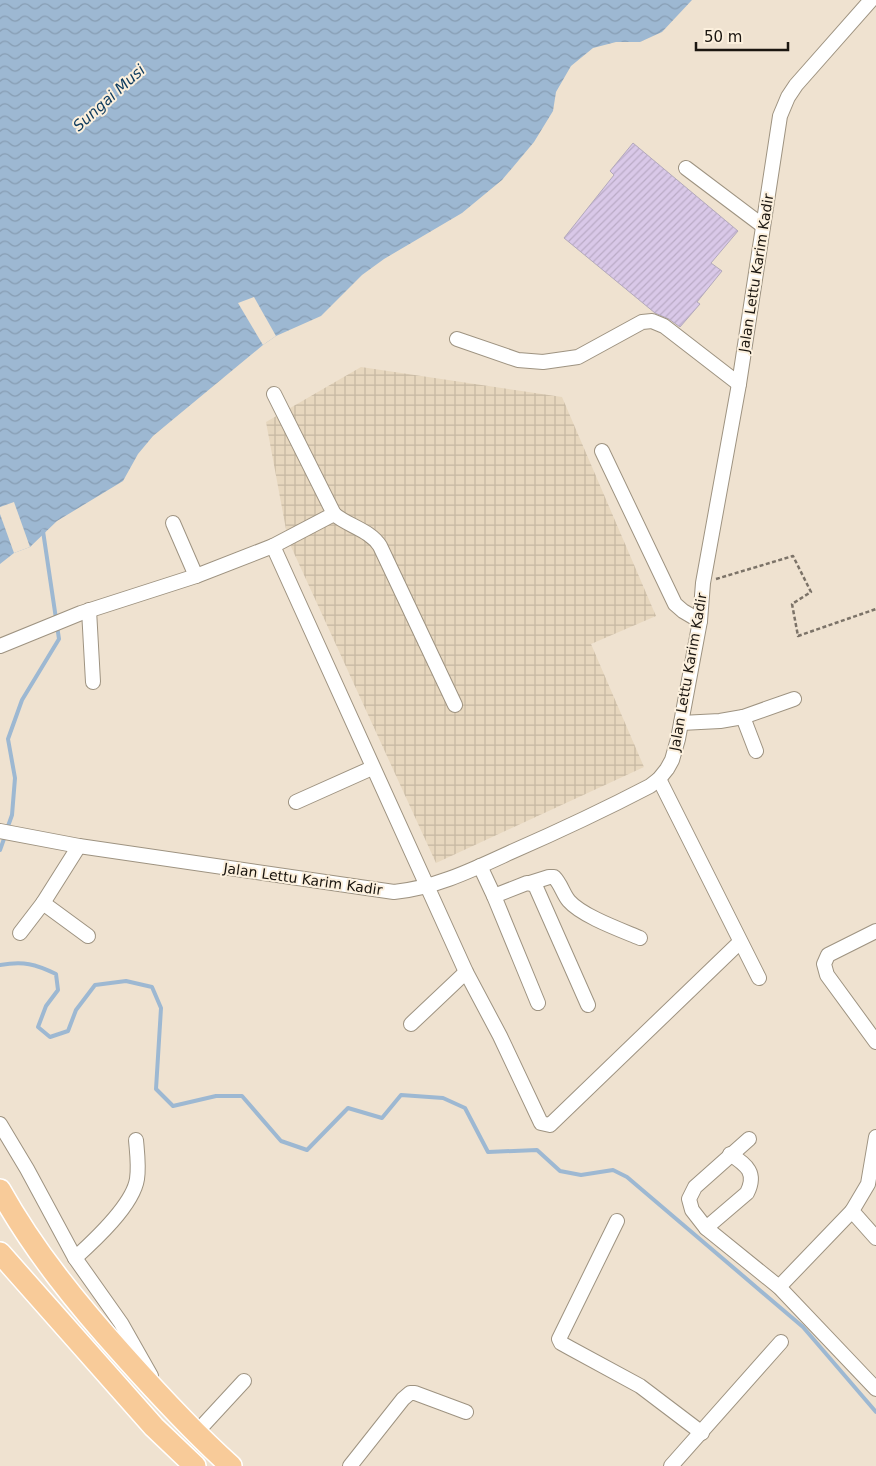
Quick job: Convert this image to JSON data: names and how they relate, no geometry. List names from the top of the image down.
{
  "streets": {
    "street": ["Jalan Lettu Karim Kadir"]
  },
  "water": ["Sungai Musi"],
  "scale_bar": "50 m"
}
